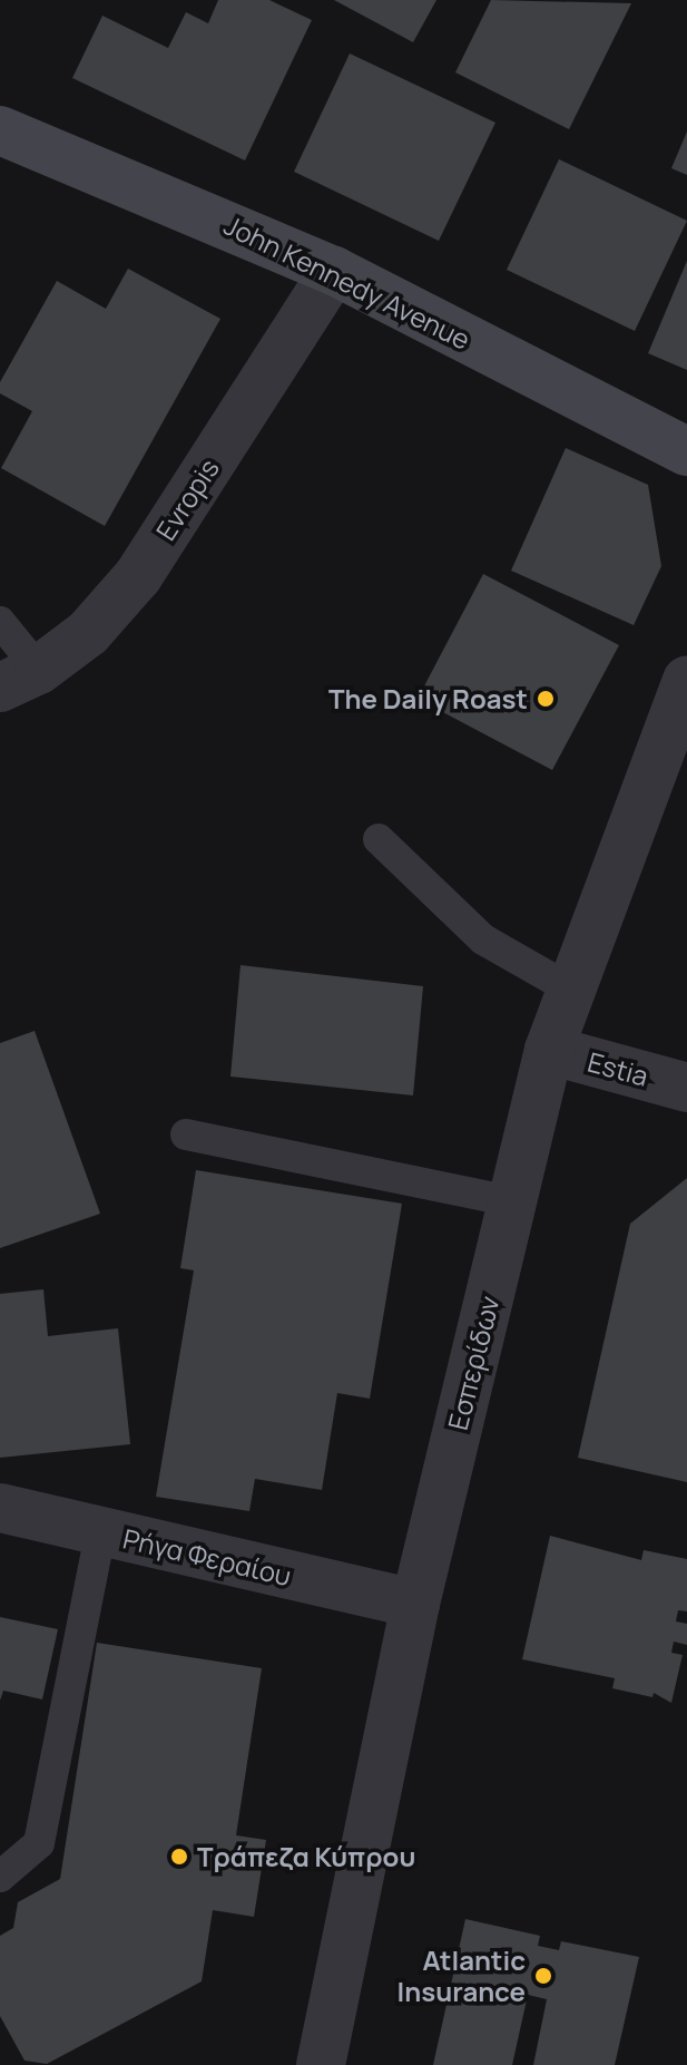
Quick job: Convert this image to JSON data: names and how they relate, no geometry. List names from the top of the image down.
{
  "streets": {
    "main road": ["John Kennedy Avenue"],
    "street": [
      "Evropis",
      "Estia",
      "Εσπερίδων",
      "Ρήγα Φεραίου"
    ]
  },
  "crossings": [
    ["John Kennedy Avenue", "Evropis"],
    ["Estia", "Εσπερίδων"],
    ["Εσπερίδων", "Ρήγα Φεραίου"]
  ],
  "places": ["The Daily Roast", "Τράπεζα Κύπρου", "Atlantic Insurance"]
}
